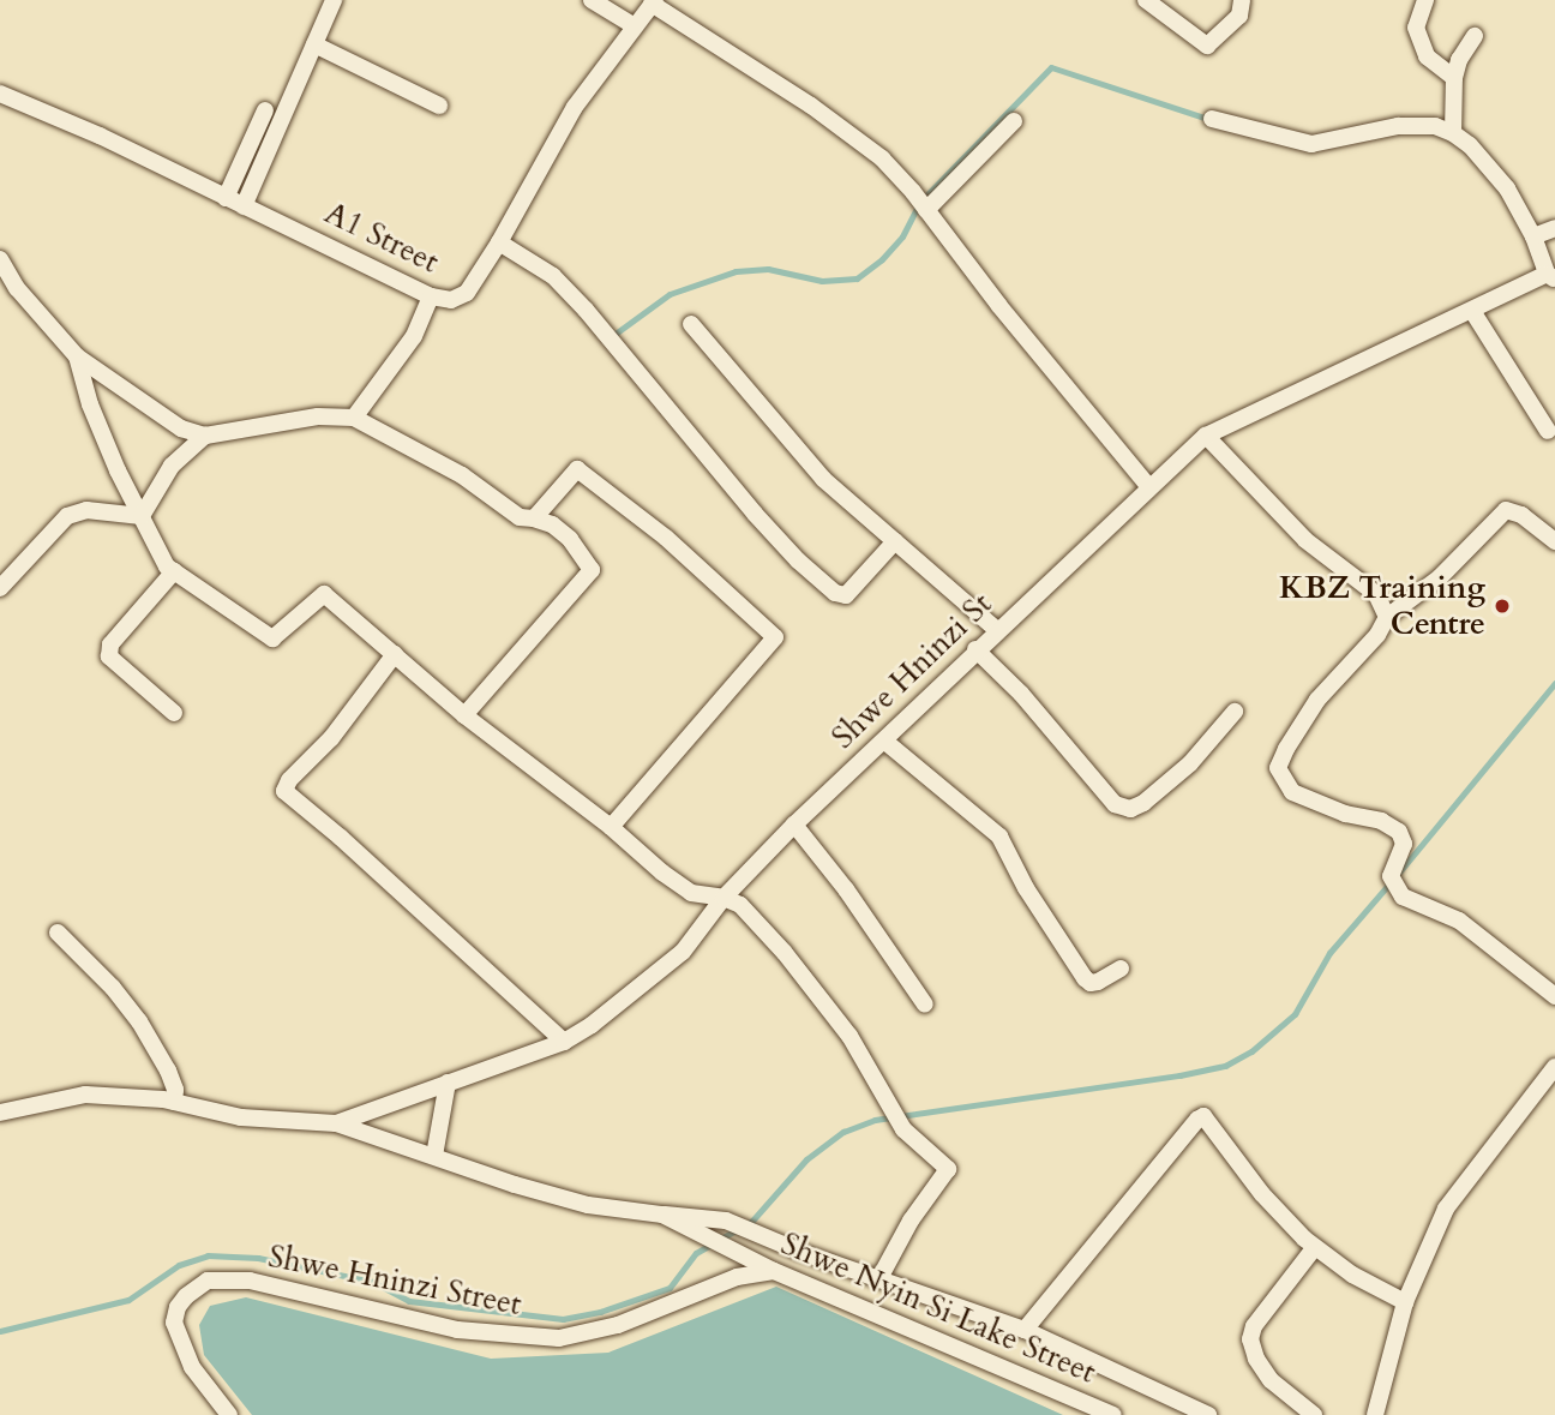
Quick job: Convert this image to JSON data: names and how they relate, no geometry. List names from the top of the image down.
{
  "streets": {
    "street": [
      "A1 Street",
      "Shwe Hninzi St",
      "Shwe Hninzi Street",
      "Shwe Nyin Si Lake Street"
    ]
  },
  "crossings": [
    ["Shwe Hninzi Street", "Shwe Nyin Si Lake Street"]
  ],
  "places": ["KBZ Training Centre"]
}
